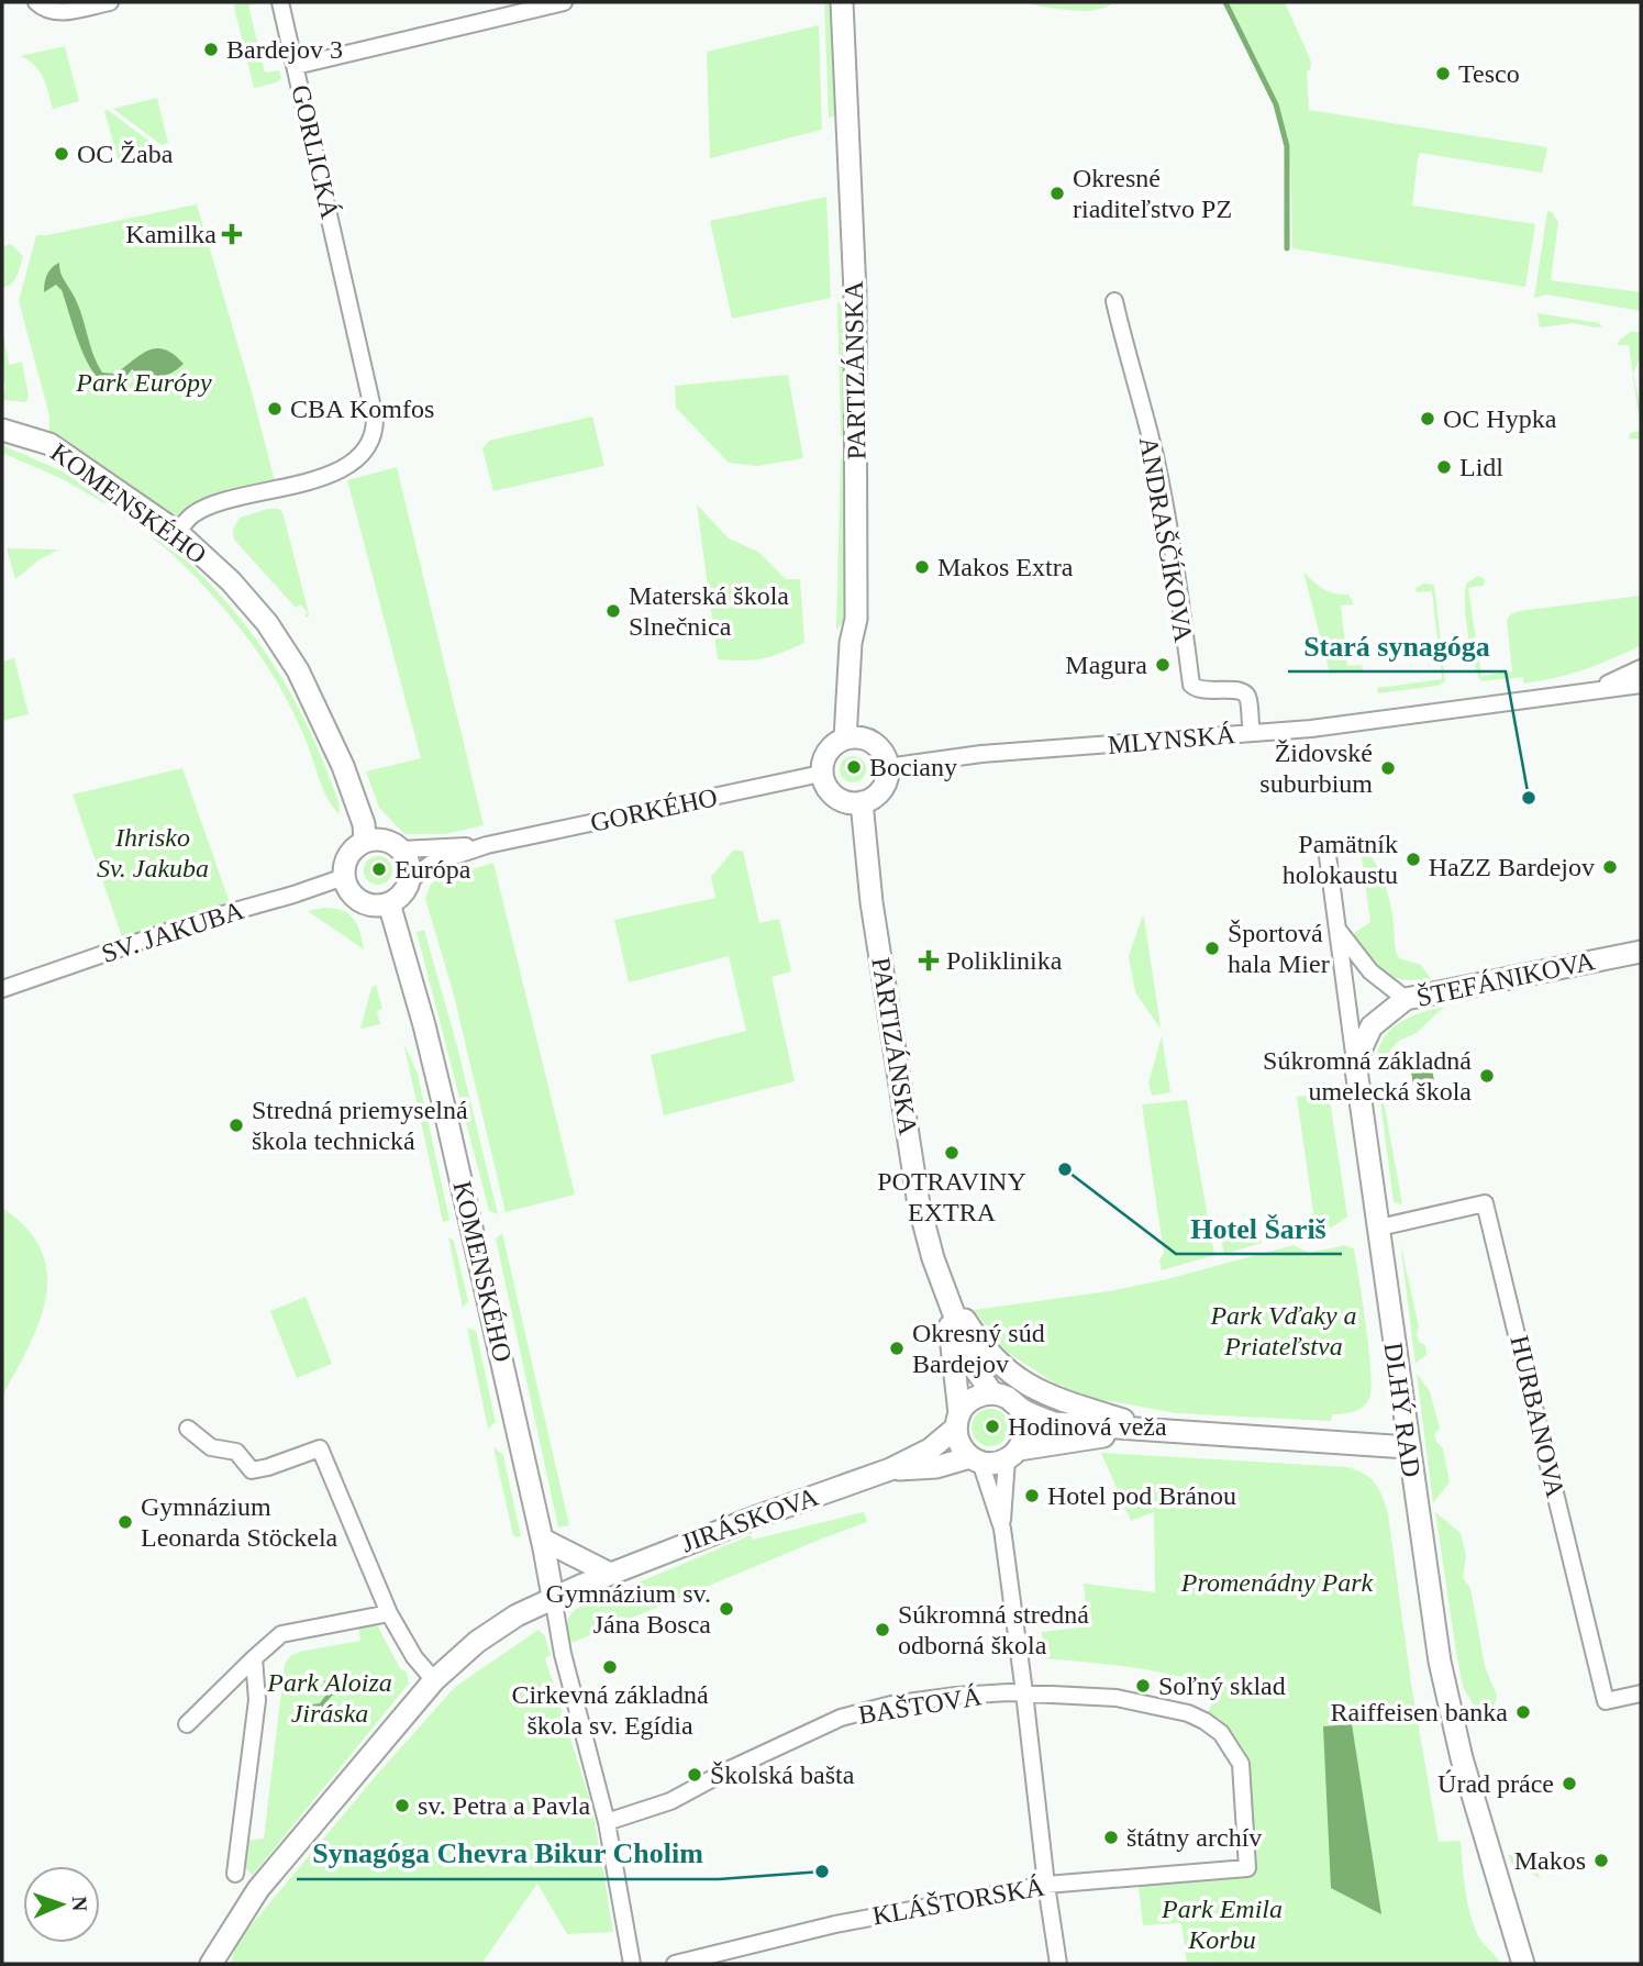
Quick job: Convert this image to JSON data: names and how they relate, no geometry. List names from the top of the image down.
{
  "streets": {
    "street": [
      "GORLICKÁ",
      "PARTIZÁNSKA",
      "KOMENSKÉHO",
      "ANDRAŠČÍKOVA",
      "MLYNSKÁ",
      "GORKÉHO",
      "SV. JAKUBA",
      "ŠTEFÁNIKOVA",
      "DLHÝ RAD",
      "HURBANOVA",
      "JIRÁSKOVA",
      "BAŠTOVÁ",
      "KLÁŠTORSKÁ"
    ]
  },
  "crossings": [
    ["GORLICKÁ", "KOMENSKÉHO"],
    ["PARTIZÁNSKA", "MLYNSKÁ"],
    ["PARTIZÁNSKA", "GORKÉHO"],
    ["PARTIZÁNSKA", "JIRÁSKOVA"],
    ["KOMENSKÉHO", "GORKÉHO"],
    ["KOMENSKÉHO", "SV. JAKUBA"],
    ["KOMENSKÉHO", "JIRÁSKOVA"],
    ["ANDRAŠČÍKOVA", "MLYNSKÁ"],
    ["MLYNSKÁ", "GORKÉHO"],
    ["GORKÉHO", "SV. JAKUBA"],
    ["ŠTEFÁNIKOVA", "DLHÝ RAD"],
    ["DLHÝ RAD", "HURBANOVA"],
    ["BAŠTOVÁ", "KLÁŠTORSKÁ"]
  ],
  "parks": [
    "Park Európy",
    "Ihrisko Sv. Jakuba",
    "Park Vďaky a Priateľstva",
    "Promenádny Park",
    "Park Aloiza Jiráska",
    "Park Emila Korbu"
  ],
  "places": {
    "other": [
      "Bardejov 3",
      "Tesco",
      "OC Žaba",
      "Okresné riaditeľstvo PZ",
      "CBA Komfos",
      "OC Hypka",
      "Lidl",
      "Makos Extra",
      "Materská škola Slnečnica",
      "Magura",
      "Bociany",
      "Židovské suburbium",
      "Stará synagóga",
      "Pamätník holokaustu",
      "HaZZ Bardejov",
      "Európa",
      "Športová hala Mier",
      "Súkromná základná umelecká škola",
      "Stredná priemyselná škola technická",
      "POTRAVINY EXTRA",
      "Hotel Šariš",
      "Okresný súd Bardejov",
      "Hodinová veža",
      "Hotel pod Bránou",
      "Gymnázium Leonarda Stöckela",
      "Gymnázium sv. Jána Bosca",
      "Súkromná stredná odborná škola",
      "Cirkevná základná škola sv. Egídia",
      "Soľný sklad",
      "Raiffeisen banka",
      "Školská bašta",
      "Úrad práce",
      "sv. Petra a Pavla",
      "štátny archív",
      "Makos",
      "Synagóga Chevra Bikur Cholim"
    ],
    "health": ["Kamilka", "Poliklinika"]
  },
  "north": "right"
}
